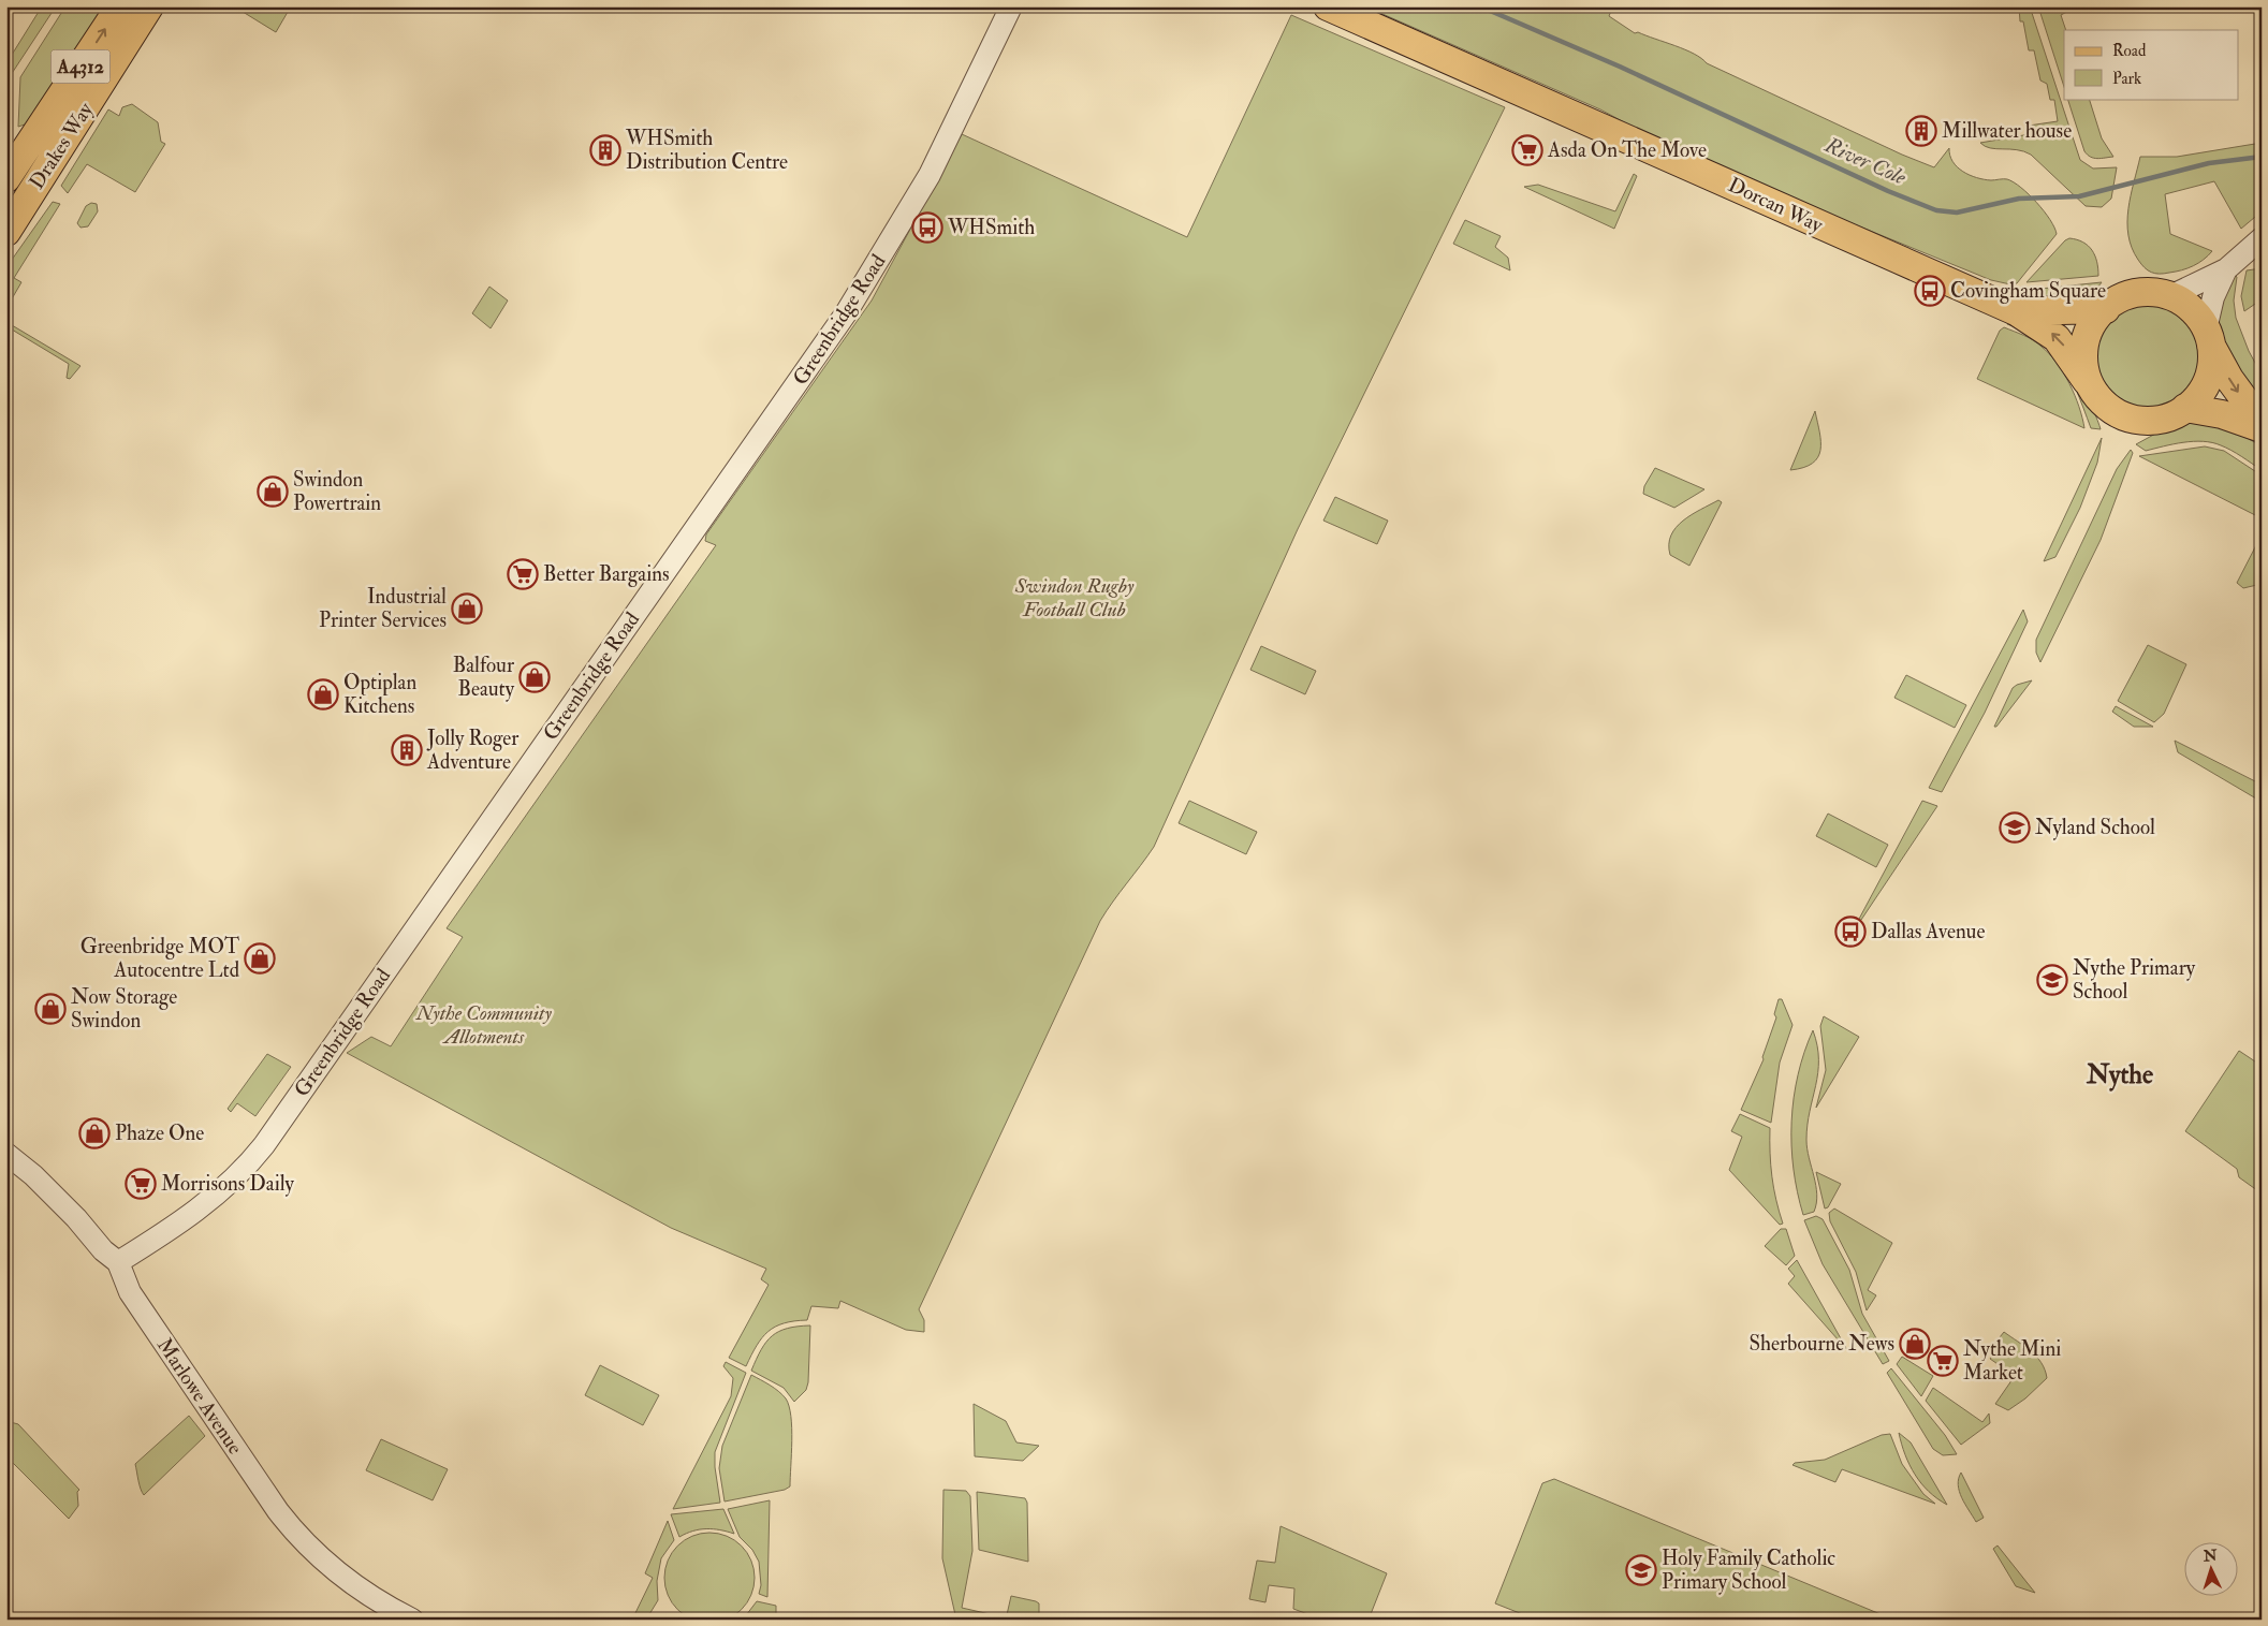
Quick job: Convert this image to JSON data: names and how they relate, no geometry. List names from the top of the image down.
{
  "streets": {
    "main road": ["A4312", "Drakes Way", "Dorcan Way"],
    "street": ["Greenbridge Road", "Marlowe Avenue"]
  },
  "crossings": [
    ["Greenbridge Road", "Marlowe Avenue"]
  ],
  "districts": ["Nythe"],
  "water": ["River Cole"],
  "parks": ["Swindon Rugby Football Club", "Nythe Community Allotments"],
  "places": {
    "building": ["Millwater house", "WHSmith Distribution Centre", "Jolly Roger Adventure"],
    "supermarket": [
      "Asda On The Move",
      "Better Bargains",
      "Morrisons Daily",
      "Nythe Mini Market"
    ],
    "bus stop": ["WHSmith", "Covingham Square", "Dallas Avenue"],
    "shop": [
      "Swindon Powertrain",
      "Industrial Printer Services",
      "Balfour Beauty",
      "Optiplan Kitchens",
      "Greenbridge MOT Autocentre Ltd",
      "Now Storage Swindon",
      "Phaze One",
      "Sherbourne News"
    ],
    "school or university": ["Nyland School", "Nythe Primary School", "Holy Family Catholic Primary School"]
  },
  "legend": ["Road", "Park"],
  "north": "top"
}
